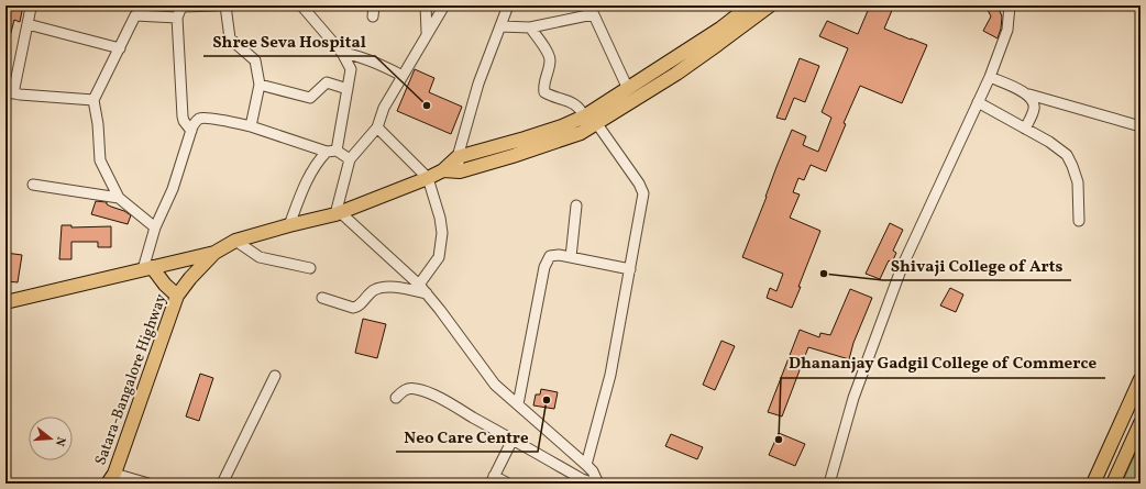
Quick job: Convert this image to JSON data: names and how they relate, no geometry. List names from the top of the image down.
{
  "streets": {
    "main road": ["Satara-Bangalore Highway"]
  },
  "places": [
    "Shree Seva Hospital",
    "Shivaji College of Arts",
    "Neo Care Centre",
    "Dhananjay Gadgil College of Commerce"
  ],
  "north": "right"
}
